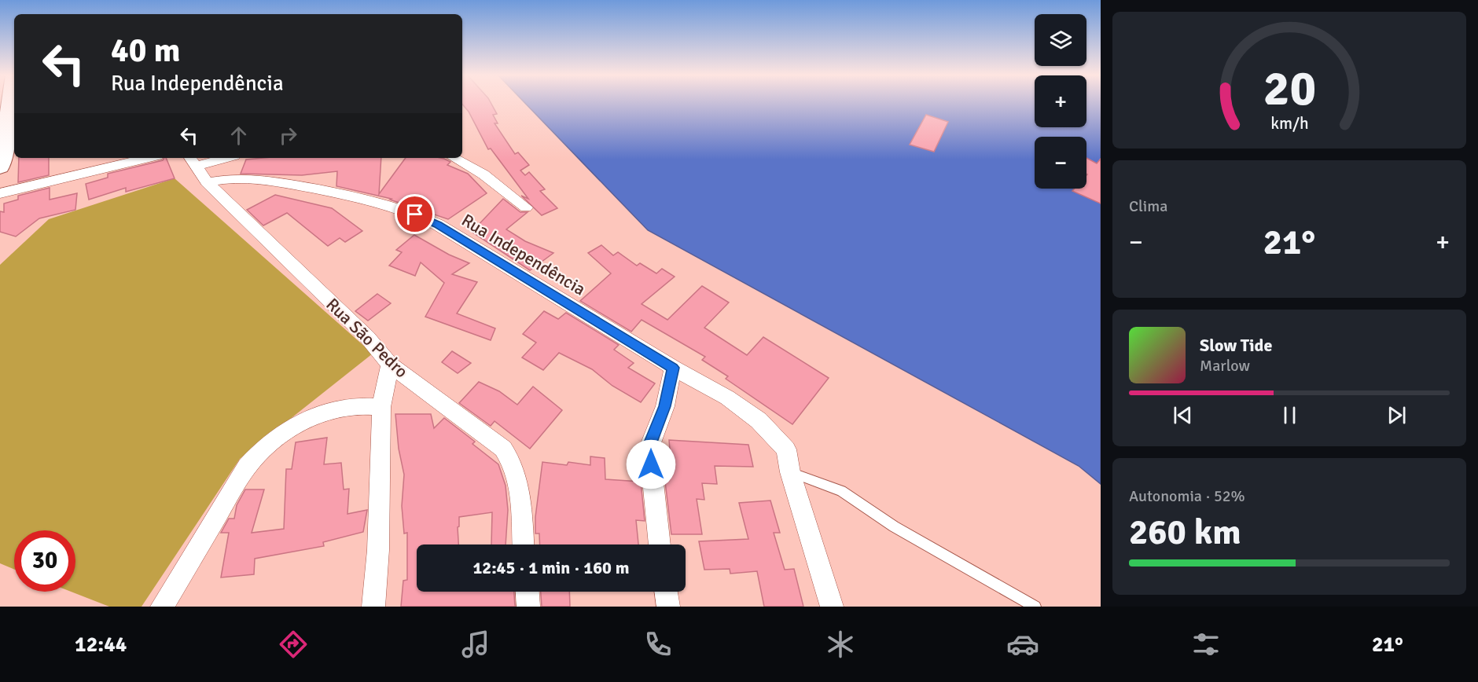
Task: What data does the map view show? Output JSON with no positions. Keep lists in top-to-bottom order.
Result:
{
  "streets": {
    "street": ["Rua Independência", "Rua São Pedro"]
  },
  "crossings": [
    ["Rua Independência", "Rua São Pedro"]
  ],
  "page": {
    "map_buttons": ["+", "−"],
    "turn": ["40 m", "Rua Independência"],
    "tile": [
      "Clima",
      ["Autonomia · 52%", "260 km"]
    ],
    "heat": ["−", "21°", "+"],
    "song": ["Slow Tide", "Marlow"],
    "limit": "30",
    "trip": "12:45 · 1 min · 160 m",
    "tabs": ["12:44", "21°"],
    "gauge": ["20", "km/h"]
  }
}
